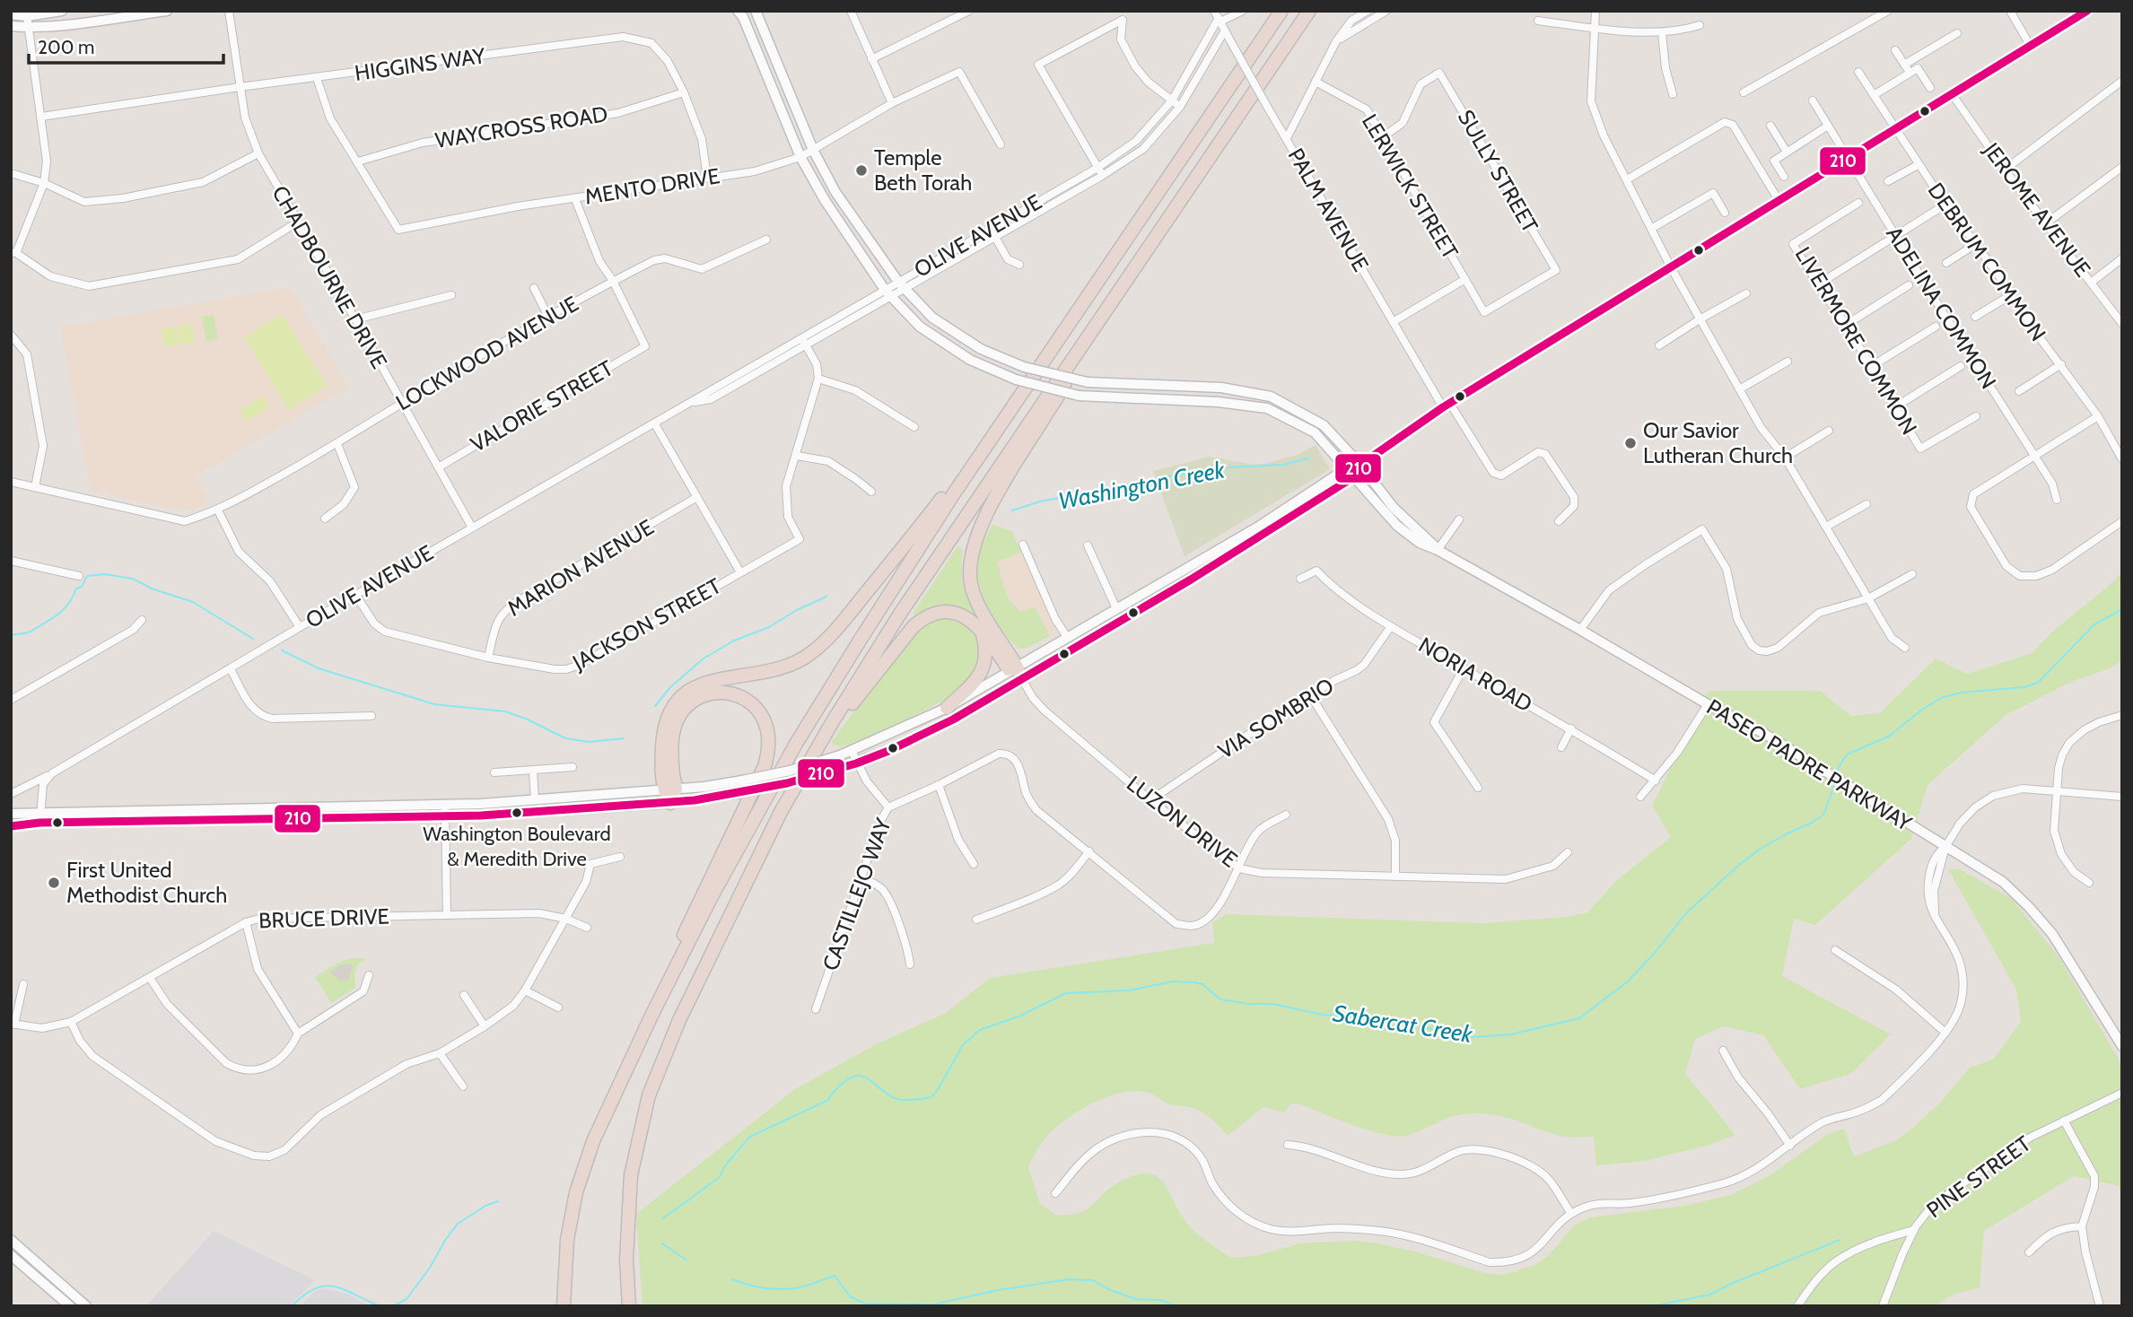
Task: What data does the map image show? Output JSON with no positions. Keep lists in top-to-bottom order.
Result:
{
  "streets": {
    "main road": ["PASEO PADRE PARKWAY"],
    "street": [
      "HIGGINS WAY",
      "WAYCROSS ROAD",
      "SULLY STREET",
      "MENTO DRIVE",
      "LERWICK STREET",
      "PALM AVENUE",
      "JEROME AVENUE",
      "OLIVE AVENUE",
      "DEBRUM COMMON",
      "CHADBOURNE DRIVE",
      "ADELINA COMMON",
      "LIVERMORE COMMON",
      "LOCKWOOD AVENUE",
      "VALORIE STREET",
      "MARION AVENUE",
      "JACKSON STREET",
      "NORIA ROAD",
      "VIA SOMBRIO",
      "LUZON DRIVE",
      "CASTILLEJO WAY",
      "BRUCE DRIVE",
      "PINE STREET"
    ]
  },
  "crossings": [
    ["HIGGINS WAY", "WAYCROSS ROAD"],
    ["HIGGINS WAY", "MENTO DRIVE"],
    ["HIGGINS WAY", "CHADBOURNE DRIVE"],
    ["WAYCROSS ROAD", "MENTO DRIVE"],
    ["SULLY STREET", "LERWICK STREET"],
    ["MENTO DRIVE", "PASEO PADRE PARKWAY"],
    ["PALM AVENUE", "OLIVE AVENUE"],
    ["OLIVE AVENUE", "CHADBOURNE DRIVE"],
    ["OLIVE AVENUE", "JACKSON STREET"],
    ["OLIVE AVENUE", "PASEO PADRE PARKWAY"],
    ["CHADBOURNE DRIVE", "LOCKWOOD AVENUE"],
    ["CHADBOURNE DRIVE", "VALORIE STREET"],
    ["LOCKWOOD AVENUE", "VALORIE STREET"],
    ["MARION AVENUE", "JACKSON STREET"],
    ["NORIA ROAD", "VIA SOMBRIO"],
    ["VIA SOMBRIO", "LUZON DRIVE"],
    ["LUZON DRIVE", "CASTILLEJO WAY"]
  ],
  "water": ["Washington Creek", "Sabercat Creek"],
  "places": [
    "Temple Beth Torah",
    "Our Savior Lutheran Church",
    "Washington Boulevard & Meredith Drive",
    "First United Methodist Church"
  ],
  "lines": ["transit line 210"],
  "scale_bar": "200 m"
}
